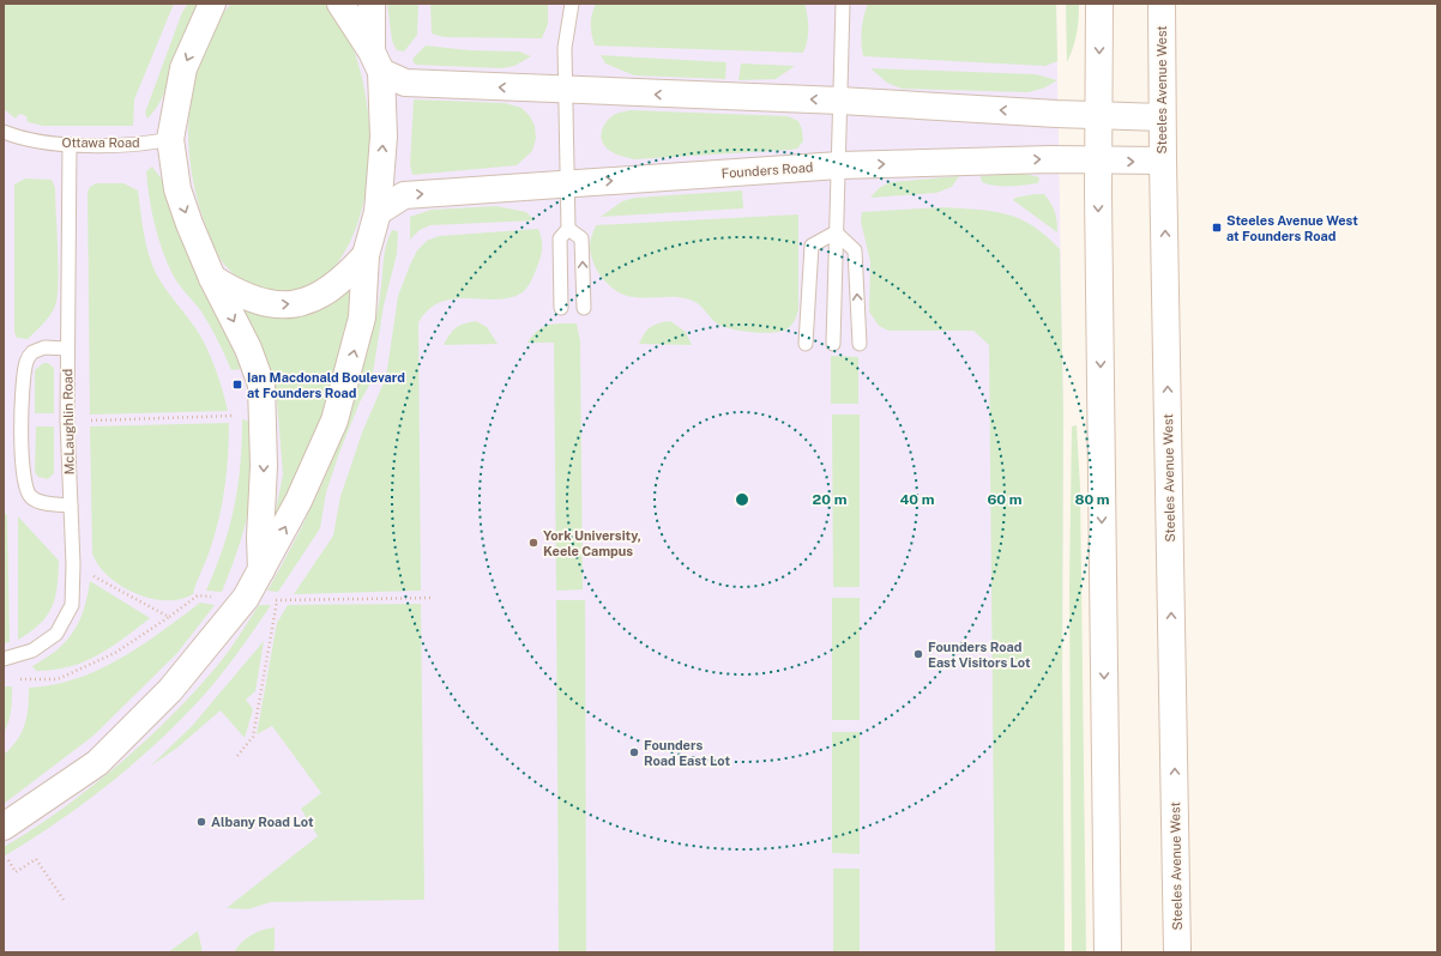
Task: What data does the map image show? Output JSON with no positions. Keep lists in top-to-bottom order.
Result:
{
  "streets": {
    "street": ["Steeles Avenue West", "Founders Road"],
    "lane": ["Ottawa Road", "McLaughlin Road"]
  },
  "crossings": [
    ["Steeles Avenue West", "Founders Road"],
    ["Ottawa Road", "McLaughlin Road"]
  ],
  "places": {
    "transit": ["Steeles Avenue West at Founders Road", "Ian Macdonald Boulevard at Founders Road"],
    "other": [
      "York University, Keele Campus",
      "Founders Road East Visitors Lot",
      "Founders Road East Lot",
      "Albany Road Lot"
    ]
  },
  "rings": [
    "20 m",
    "40 m",
    "60 m",
    "80 m"
  ]
}
